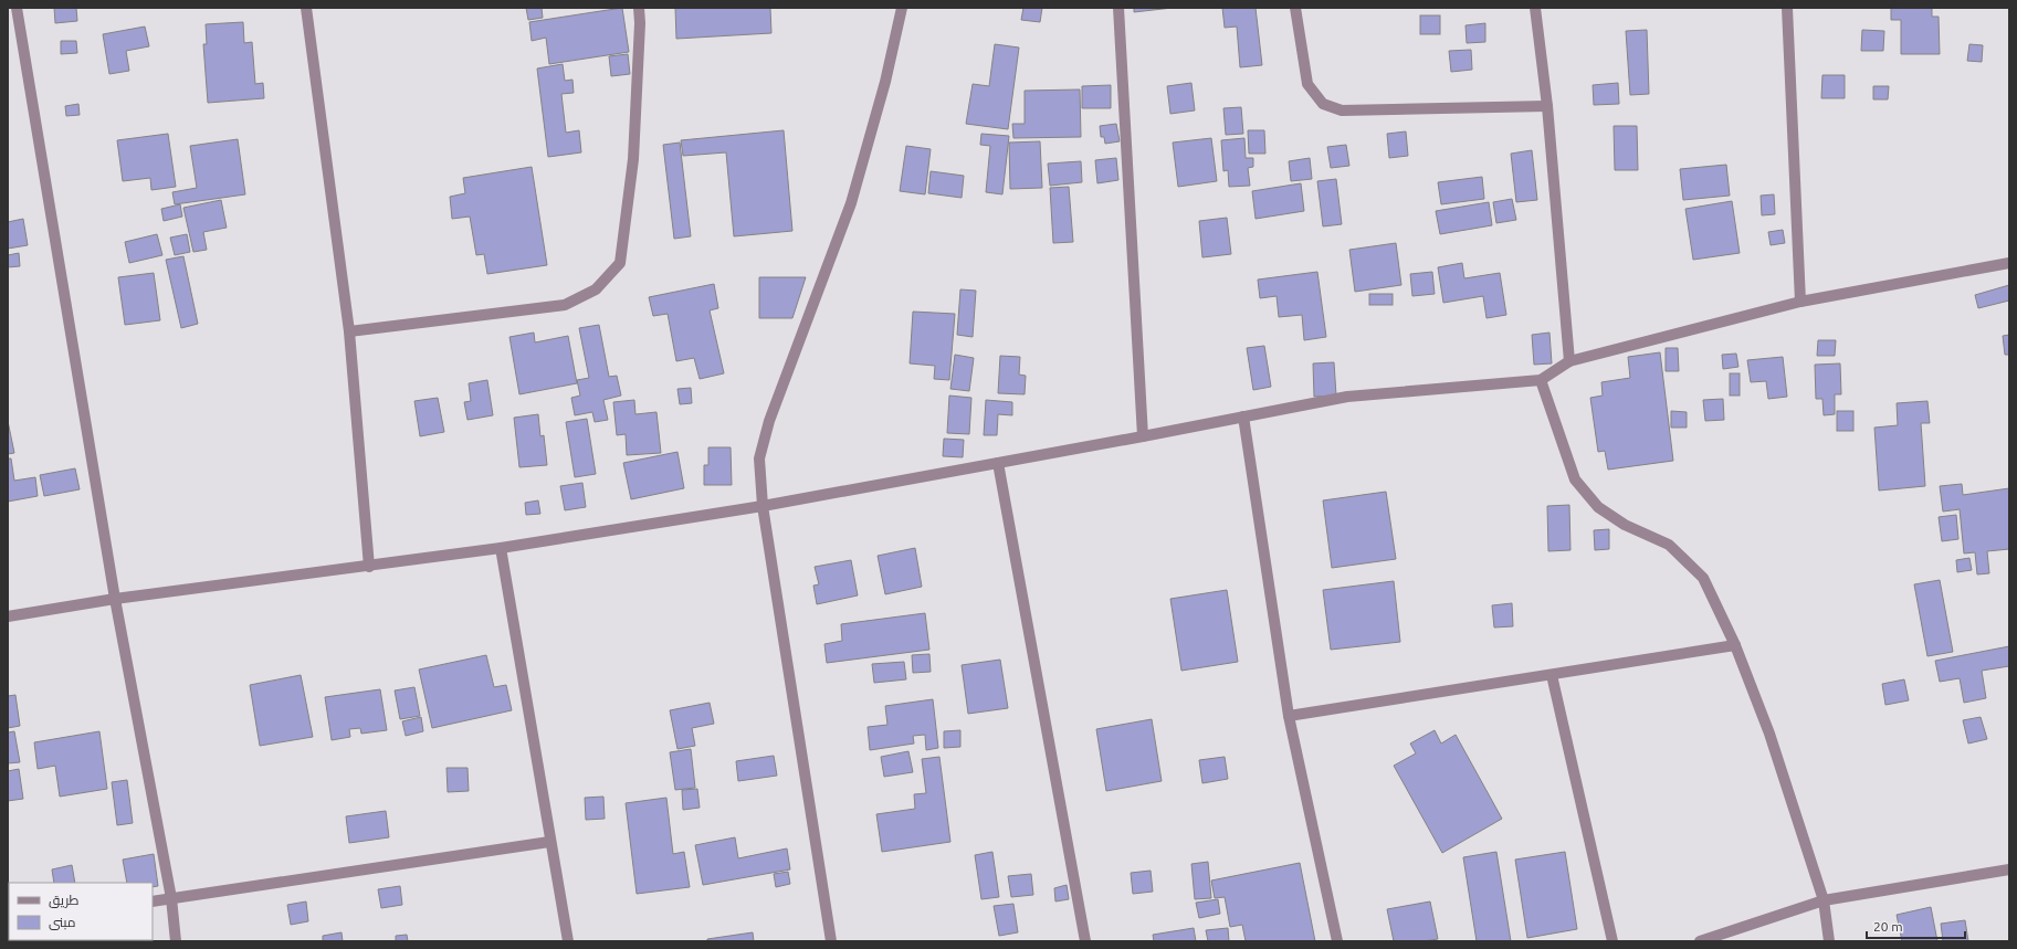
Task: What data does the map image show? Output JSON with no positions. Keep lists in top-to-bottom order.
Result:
{
  "legend": ["طريق", "مبنى"],
  "scale_bar": "20 m"
}
